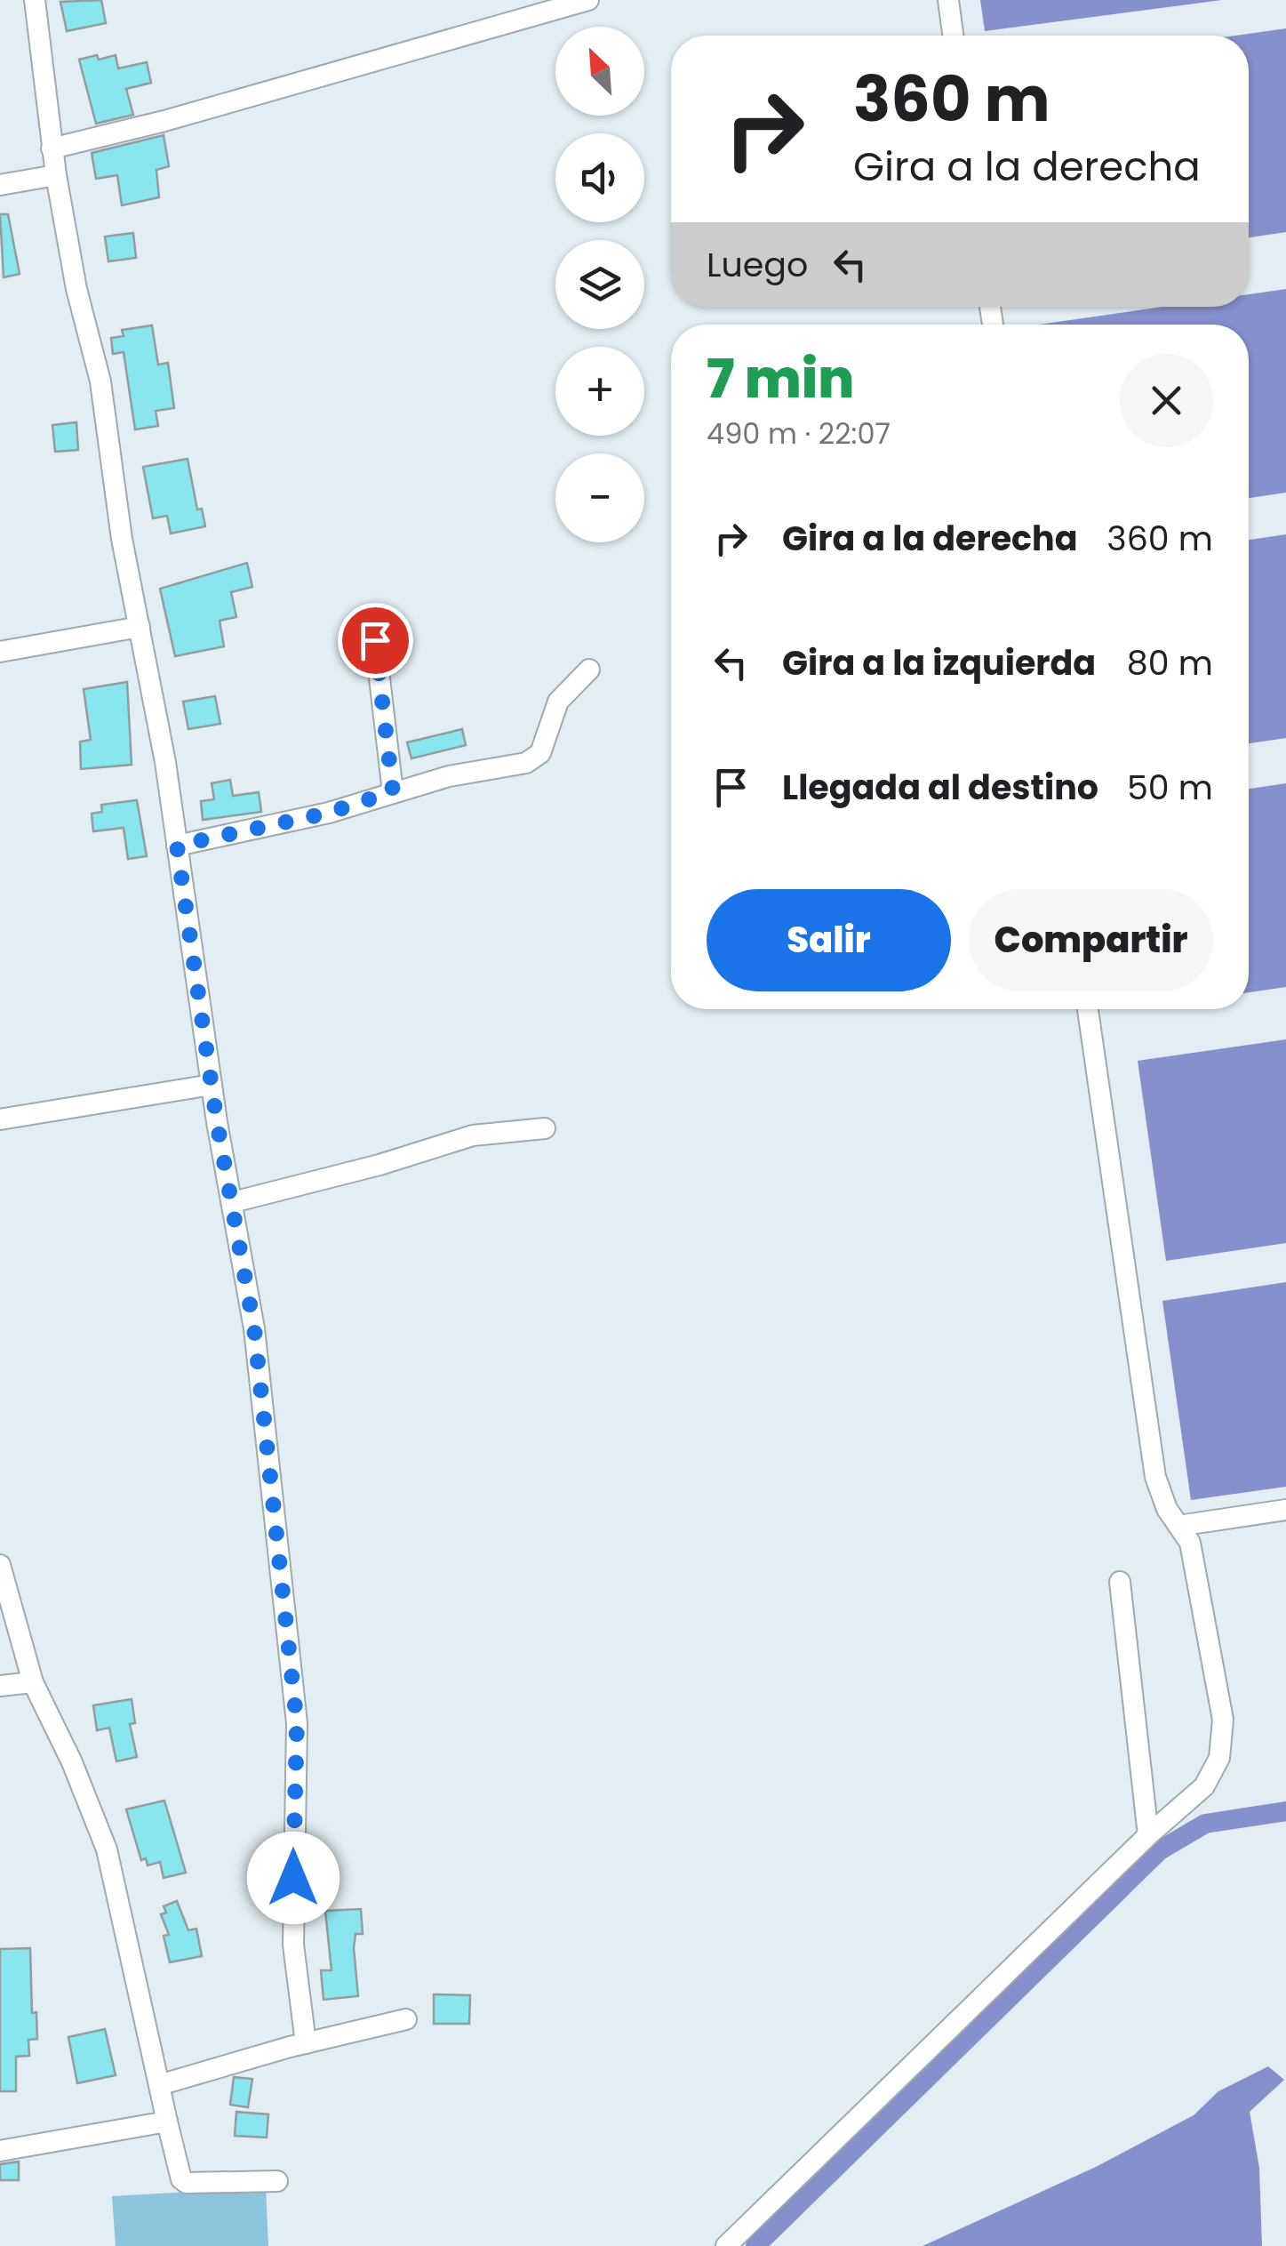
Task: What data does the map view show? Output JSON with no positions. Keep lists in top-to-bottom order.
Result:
{
  "north": "top left",
  "page": {
    "map_buttons": ["+", "−"],
    "turn": ["360 m", "Gira a la derecha"],
    "then": "Luego",
    "heading": ["7 min", "490 m · 22:07"],
    "list": [
      {
        "name": "Gira a la derecha",
        "value": "360 m"
      },
      {
        "name": "Gira a la izquierda",
        "value": "80 m"
      },
      {
        "name": "Llegada al destino",
        "value": "50 m"
      }
    ],
    "buttons": ["Salir", "Compartir"]
  }
}
